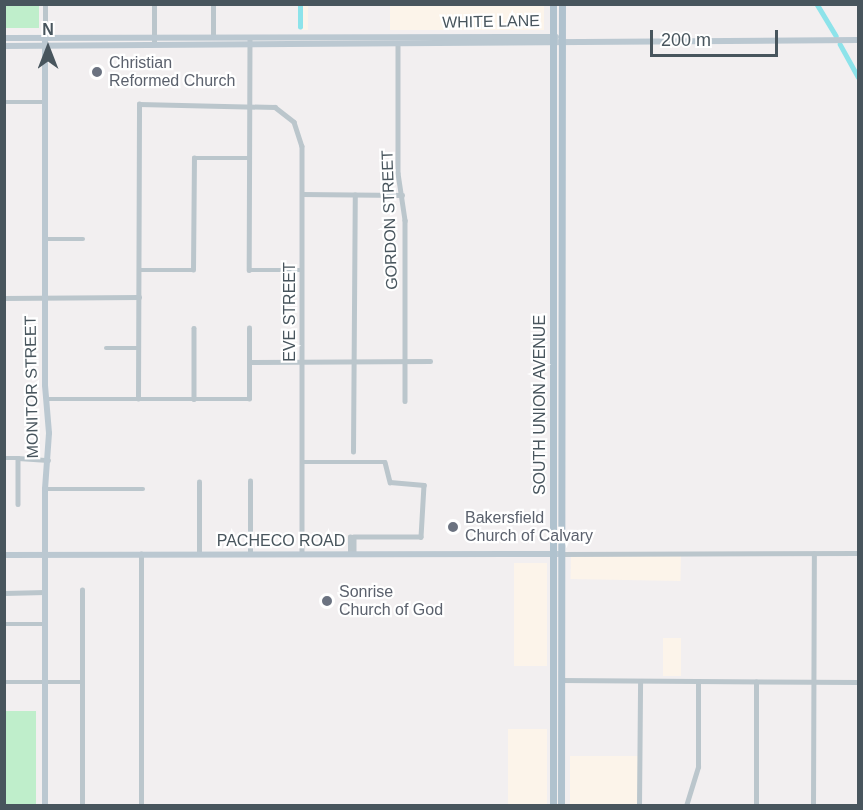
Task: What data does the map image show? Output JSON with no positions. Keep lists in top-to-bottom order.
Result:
{
  "streets": {
    "main road": ["SOUTH UNION AVENUE"],
    "street": [
      "WHITE LANE",
      "GORDON STREET",
      "EVE STREET",
      "MONITOR STREET",
      "PACHECO ROAD"
    ]
  },
  "crossings": [
    ["WHITE LANE", "GORDON STREET"],
    ["WHITE LANE", "MONITOR STREET"],
    ["WHITE LANE", "SOUTH UNION AVENUE"],
    ["EVE STREET", "PACHECO ROAD"],
    ["MONITOR STREET", "PACHECO ROAD"],
    ["SOUTH UNION AVENUE", "PACHECO ROAD"]
  ],
  "places": ["Christian Reformed Church", "Bakersfield Church of Calvary", "Sonrise Church of God"],
  "scale_bar": "200 m",
  "north": "top"
}
